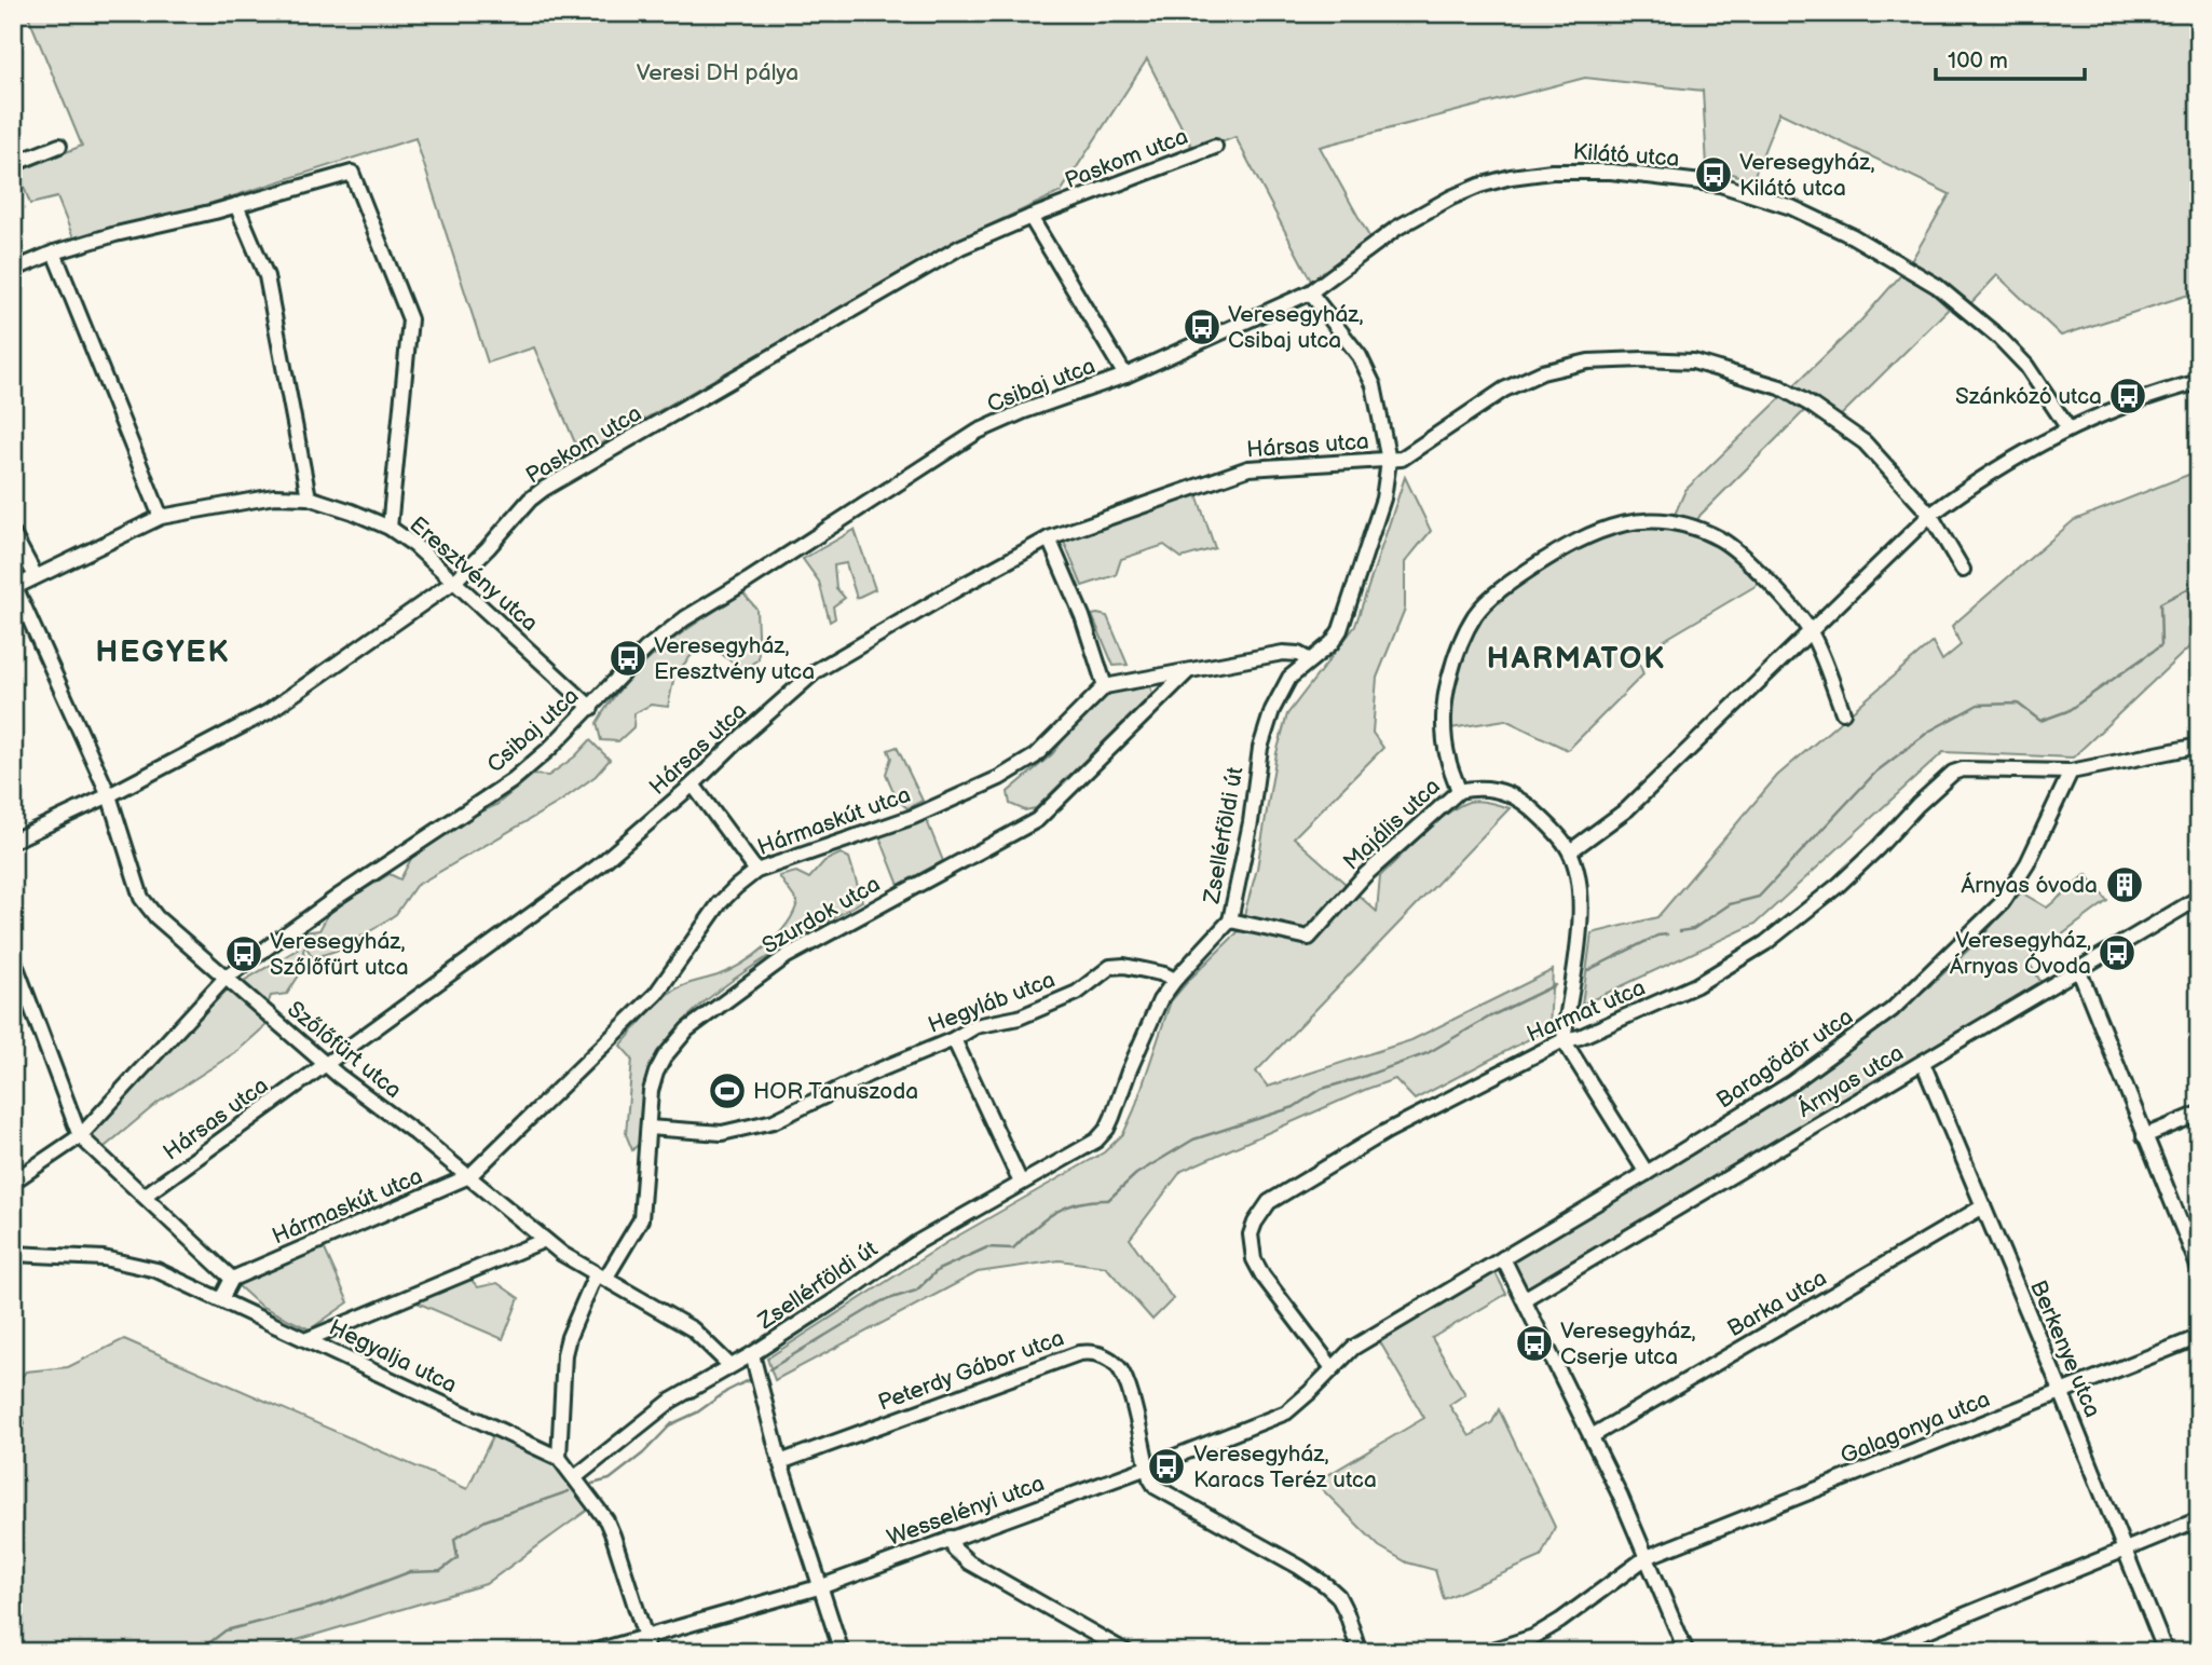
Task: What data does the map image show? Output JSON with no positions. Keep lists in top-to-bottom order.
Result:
{
  "streets": {
    "street": [
      "Kilátó utca",
      "Paskom utca",
      "Csibaj utca",
      "Hársas utca",
      "Eresztvény utca",
      "Hármaskút utca",
      "Majális utca",
      "Zsellérföldi út",
      "Szurdok utca",
      "Hegyláb utca",
      "Harmat utca",
      "Szőlőfürt utca",
      "Baragödör utca",
      "Árnyas utca",
      "Barka utca",
      "Berkenye utca",
      "Hegyalja utca",
      "Peterdy Gábor utca",
      "Galagonya utca",
      "Wesselényi utca"
    ]
  },
  "crossings": [
    ["Kilátó utca", "Csibaj utca"],
    ["Kilátó utca", "Zsellérföldi út"],
    ["Paskom utca", "Csibaj utca"],
    ["Paskom utca", "Eresztvény utca"],
    ["Paskom utca", "Szőlőfürt utca"],
    ["Csibaj utca", "Eresztvény utca"],
    ["Csibaj utca", "Zsellérföldi út"],
    ["Csibaj utca", "Szőlőfürt utca"],
    ["Hársas utca", "Zsellérföldi út"],
    ["Hársas utca", "Szőlőfürt utca"],
    ["Eresztvény utca", "Szőlőfürt utca"],
    ["Hármaskút utca", "Szőlőfürt utca"],
    ["Majális utca", "Zsellérföldi út"],
    ["Zsellérföldi út", "Hegyláb utca"],
    ["Zsellérföldi út", "Szőlőfürt utca"],
    ["Zsellérföldi út", "Hegyalja utca"],
    ["Szurdok utca", "Hegyláb utca"],
    ["Szurdok utca", "Szőlőfürt utca"],
    ["Szurdok utca", "Hegyalja utca"],
    ["Harmat utca", "Baragödör utca"],
    ["Harmat utca", "Wesselényi utca"],
    ["Baragödör utca", "Wesselényi utca"],
    ["Árnyas utca", "Berkenye utca"],
    ["Barka utca", "Berkenye utca"],
    ["Berkenye utca", "Galagonya utca"],
    ["Hegyalja utca", "Wesselényi utca"],
    ["Peterdy Gábor utca", "Wesselényi utca"]
  ],
  "districts": ["HEGYEK", "HARMATOK"],
  "parks": ["Veresi DH pálya"],
  "places": {
    "bus stop": [
      "Veresegyház, Kilátó utca",
      "Veresegyház, Csibaj utca",
      "Szánkózó utca",
      "Veresegyház, Eresztvény utca",
      "Veresegyház, Árnyas Óvoda",
      "Veresegyház, Szőlőfürt utca",
      "Veresegyház, Cserje utca",
      "Veresegyház, Karacs Teréz utca"
    ],
    "building": ["Árnyas óvoda"],
    "sports": ["HOR Tanuszoda"]
  },
  "scale_bar": "100 m"
}
